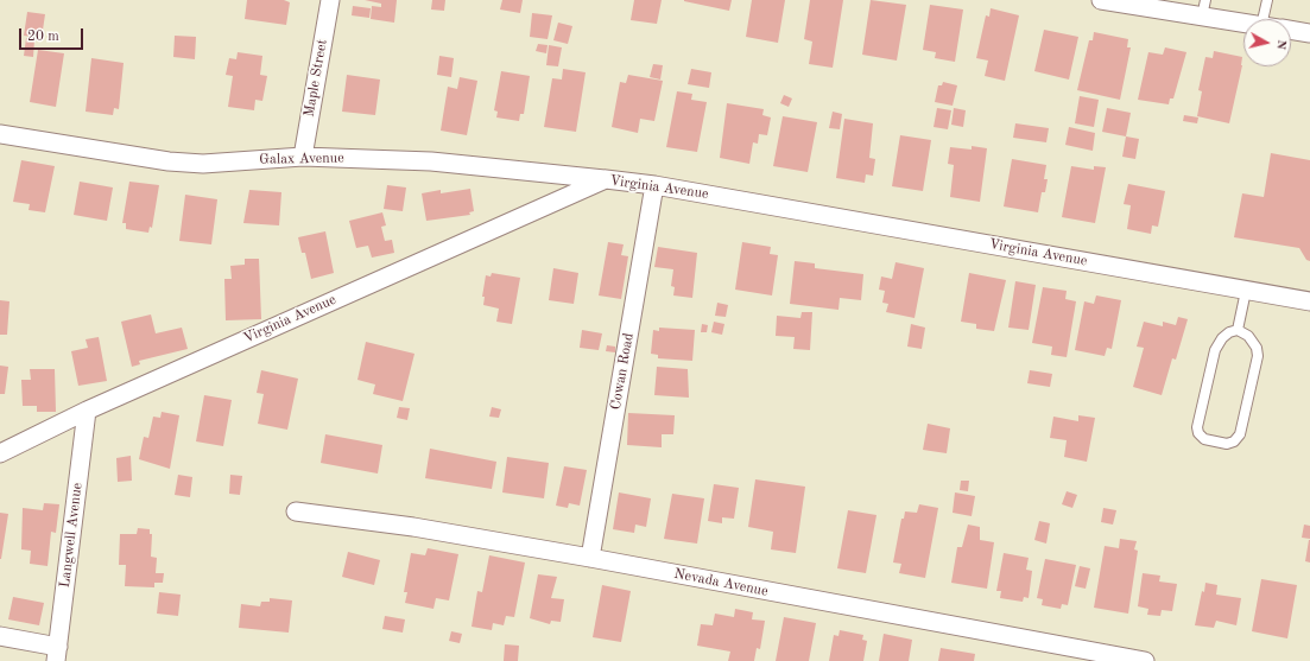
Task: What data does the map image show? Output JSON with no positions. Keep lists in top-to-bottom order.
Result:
{
  "streets": {
    "street": [
      "Maple Street",
      "Galax Avenue",
      "Virginia Avenue",
      "Cowan Road",
      "Langwell Avenue",
      "Nevada Avenue"
    ]
  },
  "crossings": [
    ["Maple Street", "Galax Avenue"],
    ["Galax Avenue", "Virginia Avenue"],
    ["Virginia Avenue", "Cowan Road"],
    ["Virginia Avenue", "Langwell Avenue"],
    ["Cowan Road", "Nevada Avenue"]
  ],
  "scale_bar": "20 m",
  "north": "right"
}
